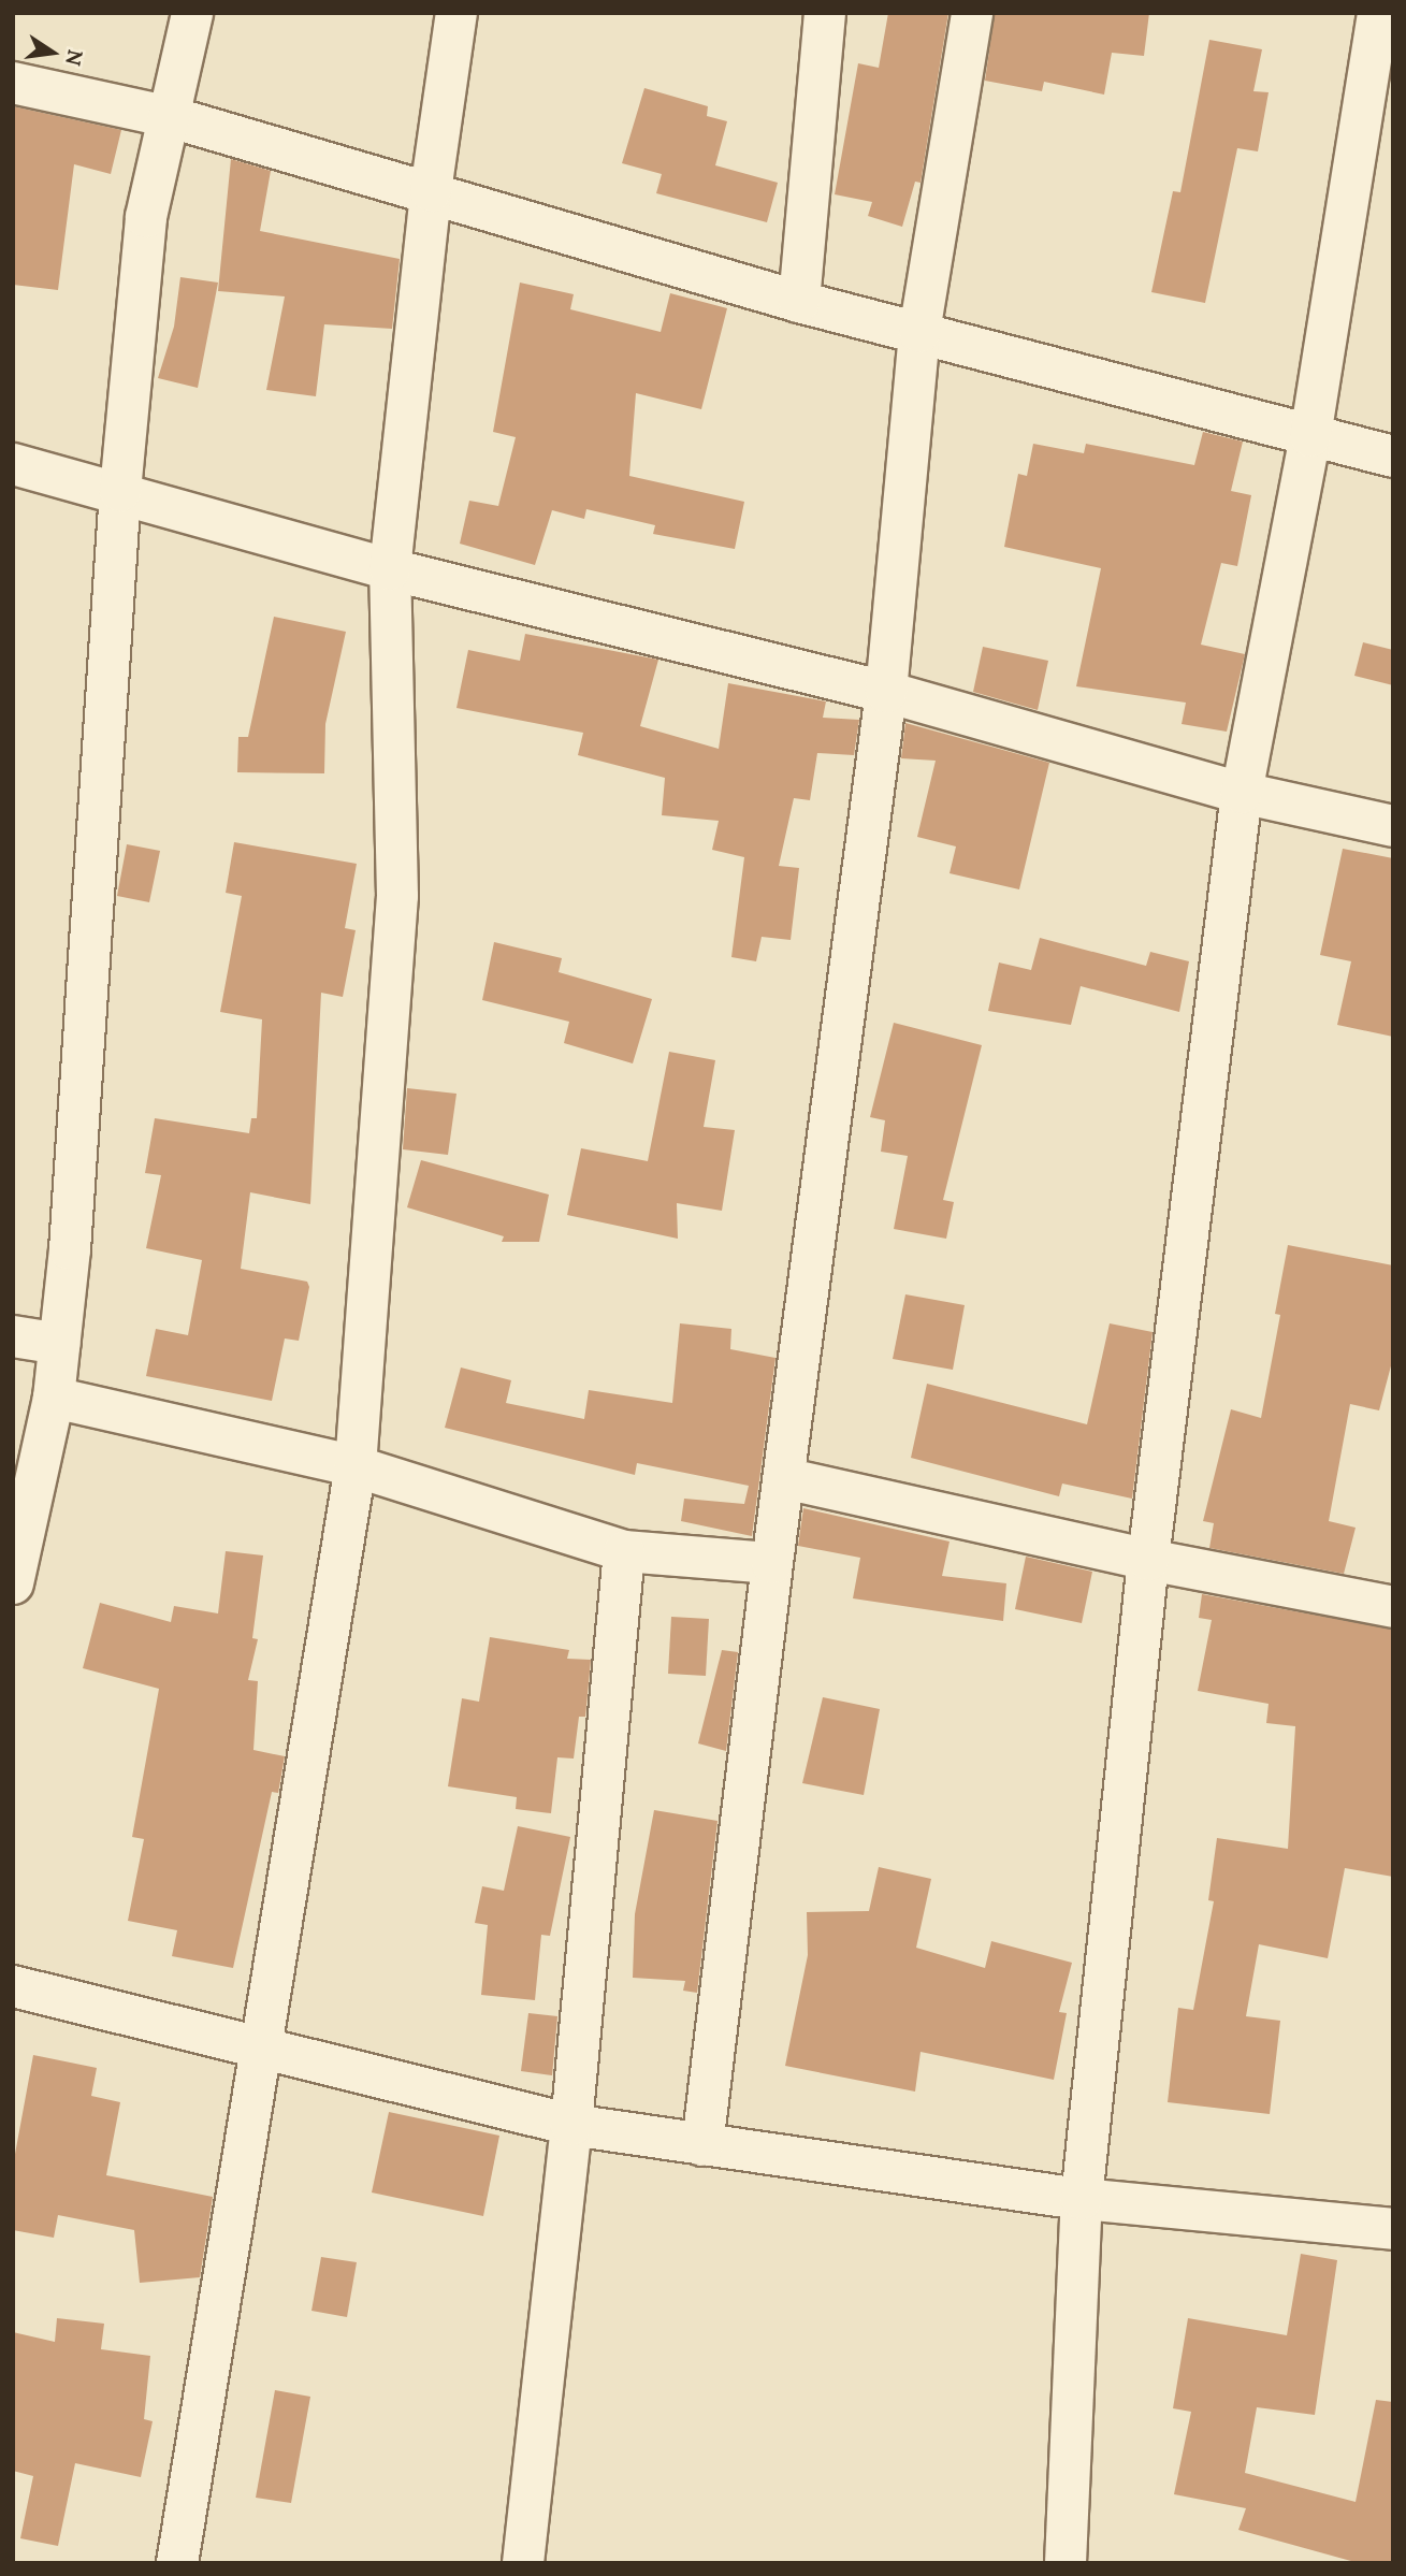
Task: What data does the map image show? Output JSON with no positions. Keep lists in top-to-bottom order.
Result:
{
  "north": "right"
}
